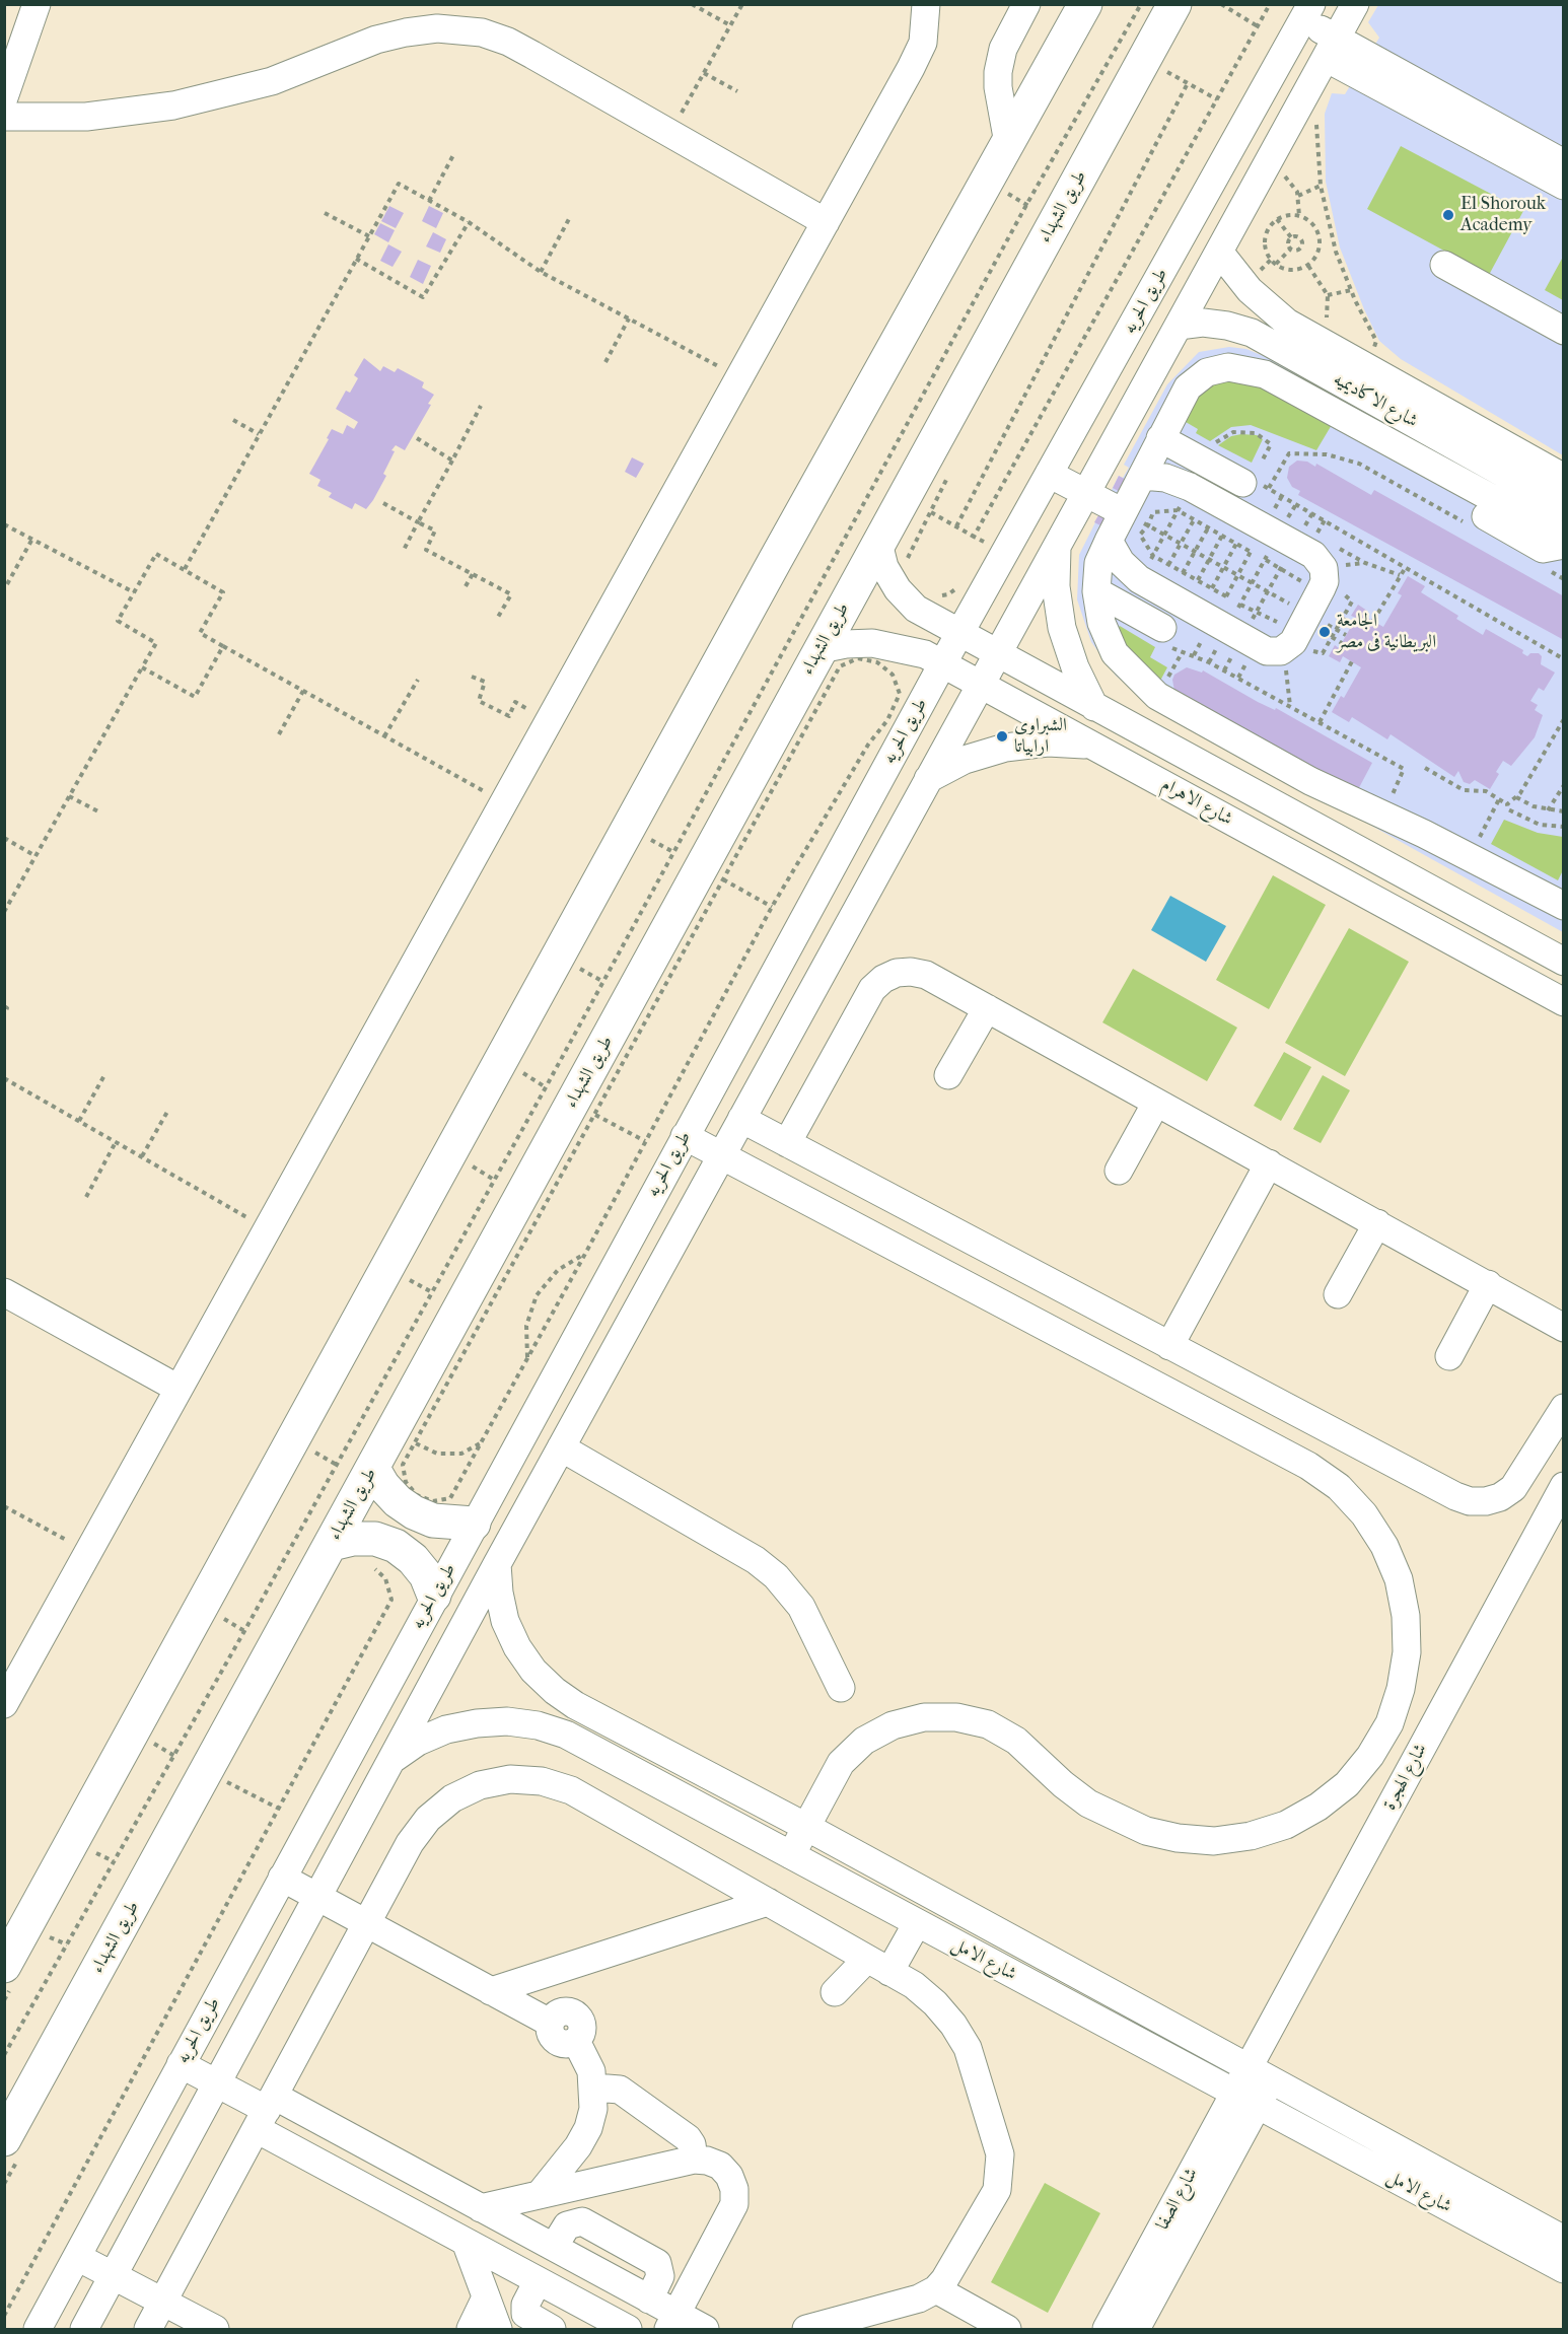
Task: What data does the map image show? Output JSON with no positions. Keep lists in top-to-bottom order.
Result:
{
  "streets": {
    "main road": ["طريق الشهداء"],
    "street": [
      "طريق الحريه",
      "شارع الاكاديميه",
      "شارع الاهرام",
      "شارع الهجرة",
      "شارع الامل",
      "شارع الصفا"
    ]
  },
  "crossings": [
    ["طريق الشهداء", "شارع الاهرام"],
    ["طريق الحريه", "شارع الاهرام"],
    ["شارع الهجرة", "شارع الامل"],
    ["شارع الهجرة", "شارع الصفا"],
    ["شارع الامل", "شارع الصفا"]
  ],
  "places": ["El Shorouk Academy", "الجامعة البريطانية فى مصر", "الشبراوى ارابياتا"]
}
